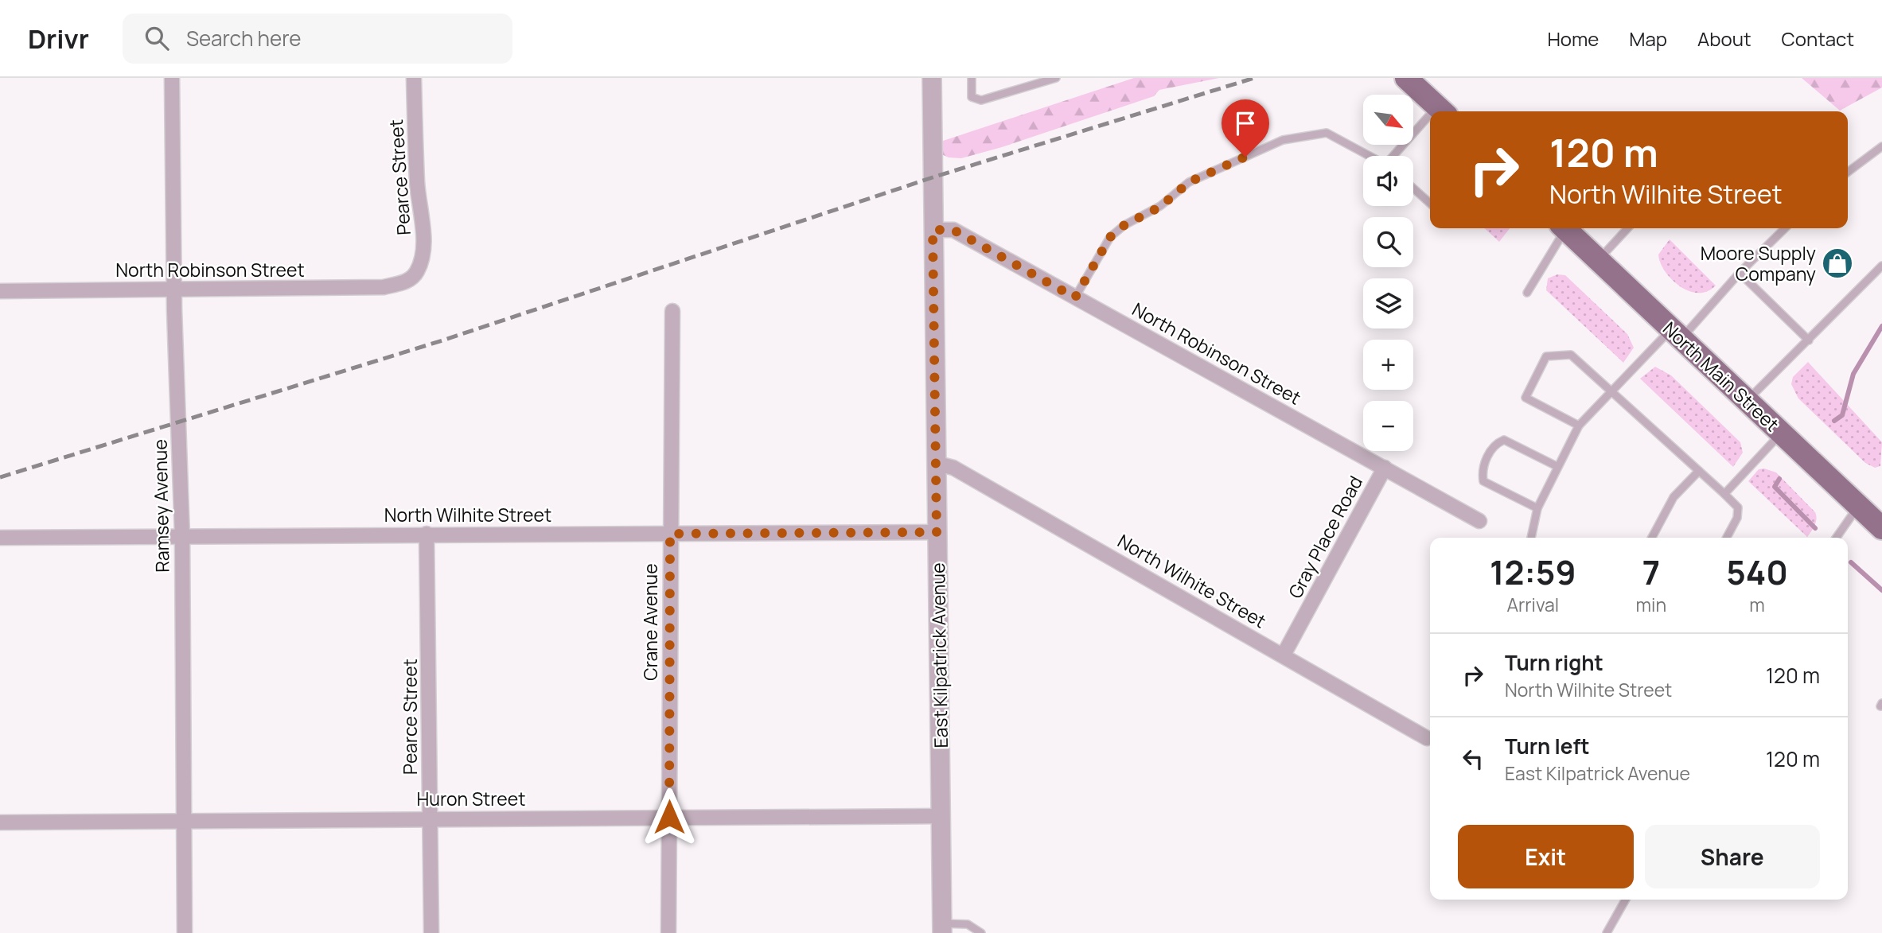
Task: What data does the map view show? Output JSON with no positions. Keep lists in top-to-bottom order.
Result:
{
  "streets": {
    "main road": ["North Main Street"],
    "street": [
      "Pearce Street",
      "North Robinson Street",
      "Ramsey Avenue",
      "North Wilhite Street",
      "Gray Place Road",
      "Crane Avenue",
      "East Kilpatrick Avenue",
      "Huron Street"
    ]
  },
  "crossings": [
    ["Pearce Street", "North Robinson Street"],
    ["Pearce Street", "North Wilhite Street"],
    ["Pearce Street", "Huron Street"],
    ["North Robinson Street", "Ramsey Avenue"],
    ["North Robinson Street", "Gray Place Road"],
    ["North Robinson Street", "East Kilpatrick Avenue"],
    ["Ramsey Avenue", "North Wilhite Street"],
    ["Ramsey Avenue", "Huron Street"],
    ["North Wilhite Street", "Gray Place Road"],
    ["North Wilhite Street", "Crane Avenue"],
    ["North Wilhite Street", "East Kilpatrick Avenue"],
    ["Crane Avenue", "Huron Street"],
    ["East Kilpatrick Avenue", "Huron Street"]
  ],
  "places": {
    "shop": ["Moore Supply Company"]
  },
  "north": "bottom right",
  "page": {
    "header": "Drivr",
    "search": "Search here",
    "nav": [
      "Home",
      "Map",
      "About",
      "Contact"
    ],
    "map_buttons": ["+", "−"],
    "turn": ["120 m", "North Wilhite Street"],
    "eta": [
      "12:59",
      "Arrival",
      "7",
      "min",
      "540",
      "m"
    ],
    "list": [
      {
        "name": "Turn right",
        "note": "North Wilhite Street",
        "value": "120 m"
      },
      {
        "name": "Turn left",
        "note": "East Kilpatrick Avenue",
        "value": "120 m"
      }
    ],
    "buttons": ["Exit", "Share"]
  }
}
